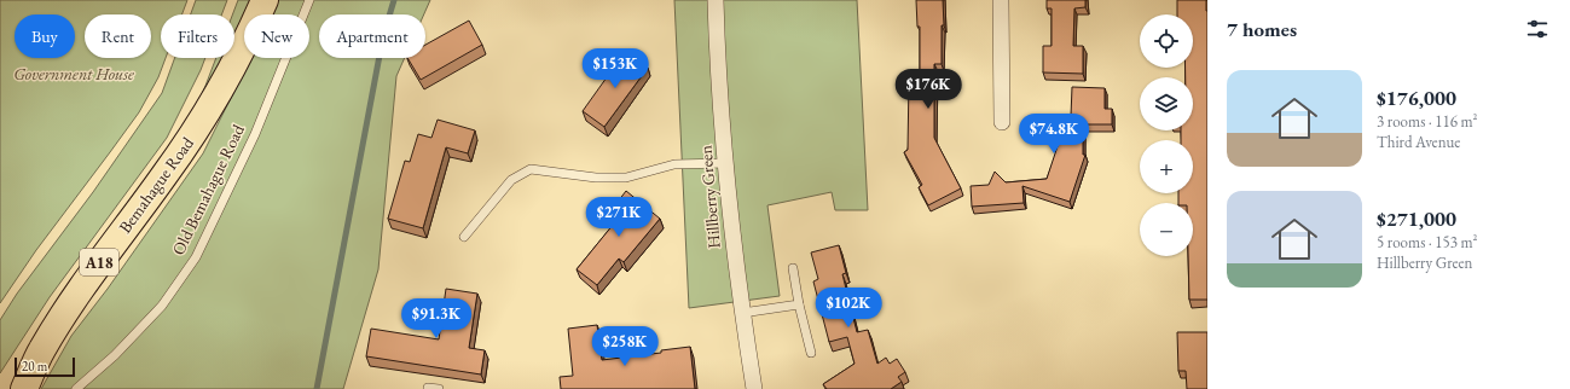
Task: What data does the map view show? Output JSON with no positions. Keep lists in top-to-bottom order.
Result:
{
  "streets": {
    "highway": ["Bemahague Road", "A18"],
    "street": ["Hillberry Green"],
    "lane": ["Old Bemahague Road"]
  },
  "parks": ["Government House"],
  "scale_bar": "20 m",
  "page": {
    "heading": "7 homes",
    "map_buttons": ["+", "−"],
    "chip": [
      "Buy",
      "Rent",
      "Filters",
      "New",
      "Apartment"
    ],
    "price": [
      "$153K",
      "$176K",
      "$74.8K",
      "$271K",
      "$102K",
      "$91.3K",
      "$258K"
    ],
    "list": [
      {
        "name": "$176,000",
        "note": "3 rooms · 116 m² · Third Avenue"
      },
      {
        "name": "$271,000",
        "note": "5 rooms · 153 m² · Hillberry Green"
      }
    ],
    "scale": "20 m"
  }
}
